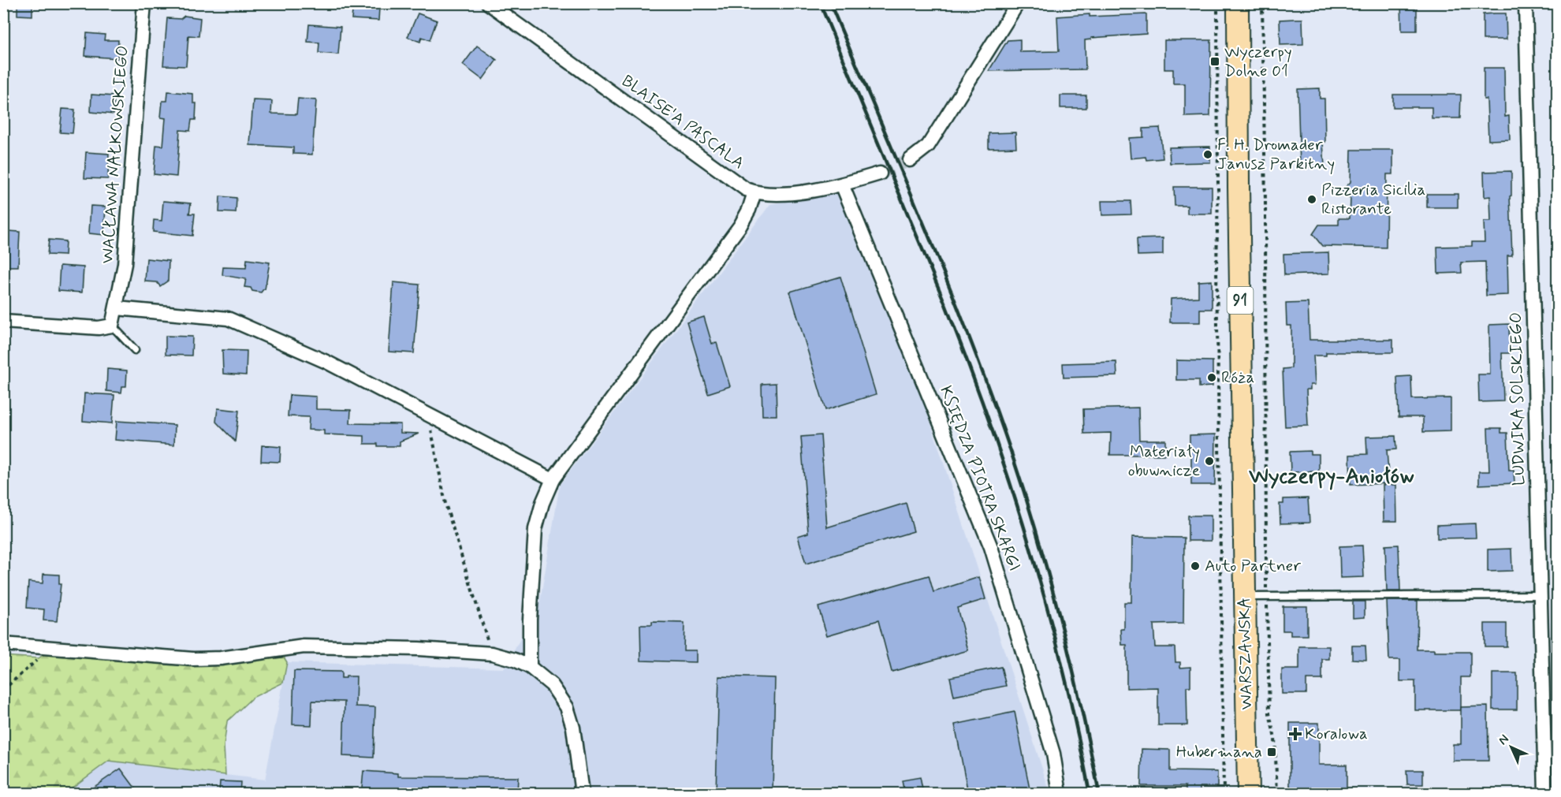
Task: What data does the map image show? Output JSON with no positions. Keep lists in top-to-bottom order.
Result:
{
  "streets": {
    "main road": ["91", "WARSZAWSKA"],
    "street": [
      "BLAISE'A PASCALA",
      "WACŁAWA NAŁKOWSKIEGO",
      "LUDWIKA SOLSKIEGO",
      "KSIĘDZA PIOTRA SKARGI"
    ]
  },
  "crossings": [
    ["BLAISE'A PASCALA", "KSIĘDZA PIOTRA SKARGI"]
  ],
  "districts": ["Wyczerpy-Aniołów"],
  "places": {
    "transit": ["Wyczerpy Dolne 01", "Hubermana"],
    "other": [
      "F. H. Dromader Janusz Parkitny",
      "Pizzeria Sicilia Ristorante",
      "Róża",
      "Materiały obuwnicze",
      "Auto Partner"
    ],
    "health": ["Koralowa"]
  },
  "north": "top left"
}
